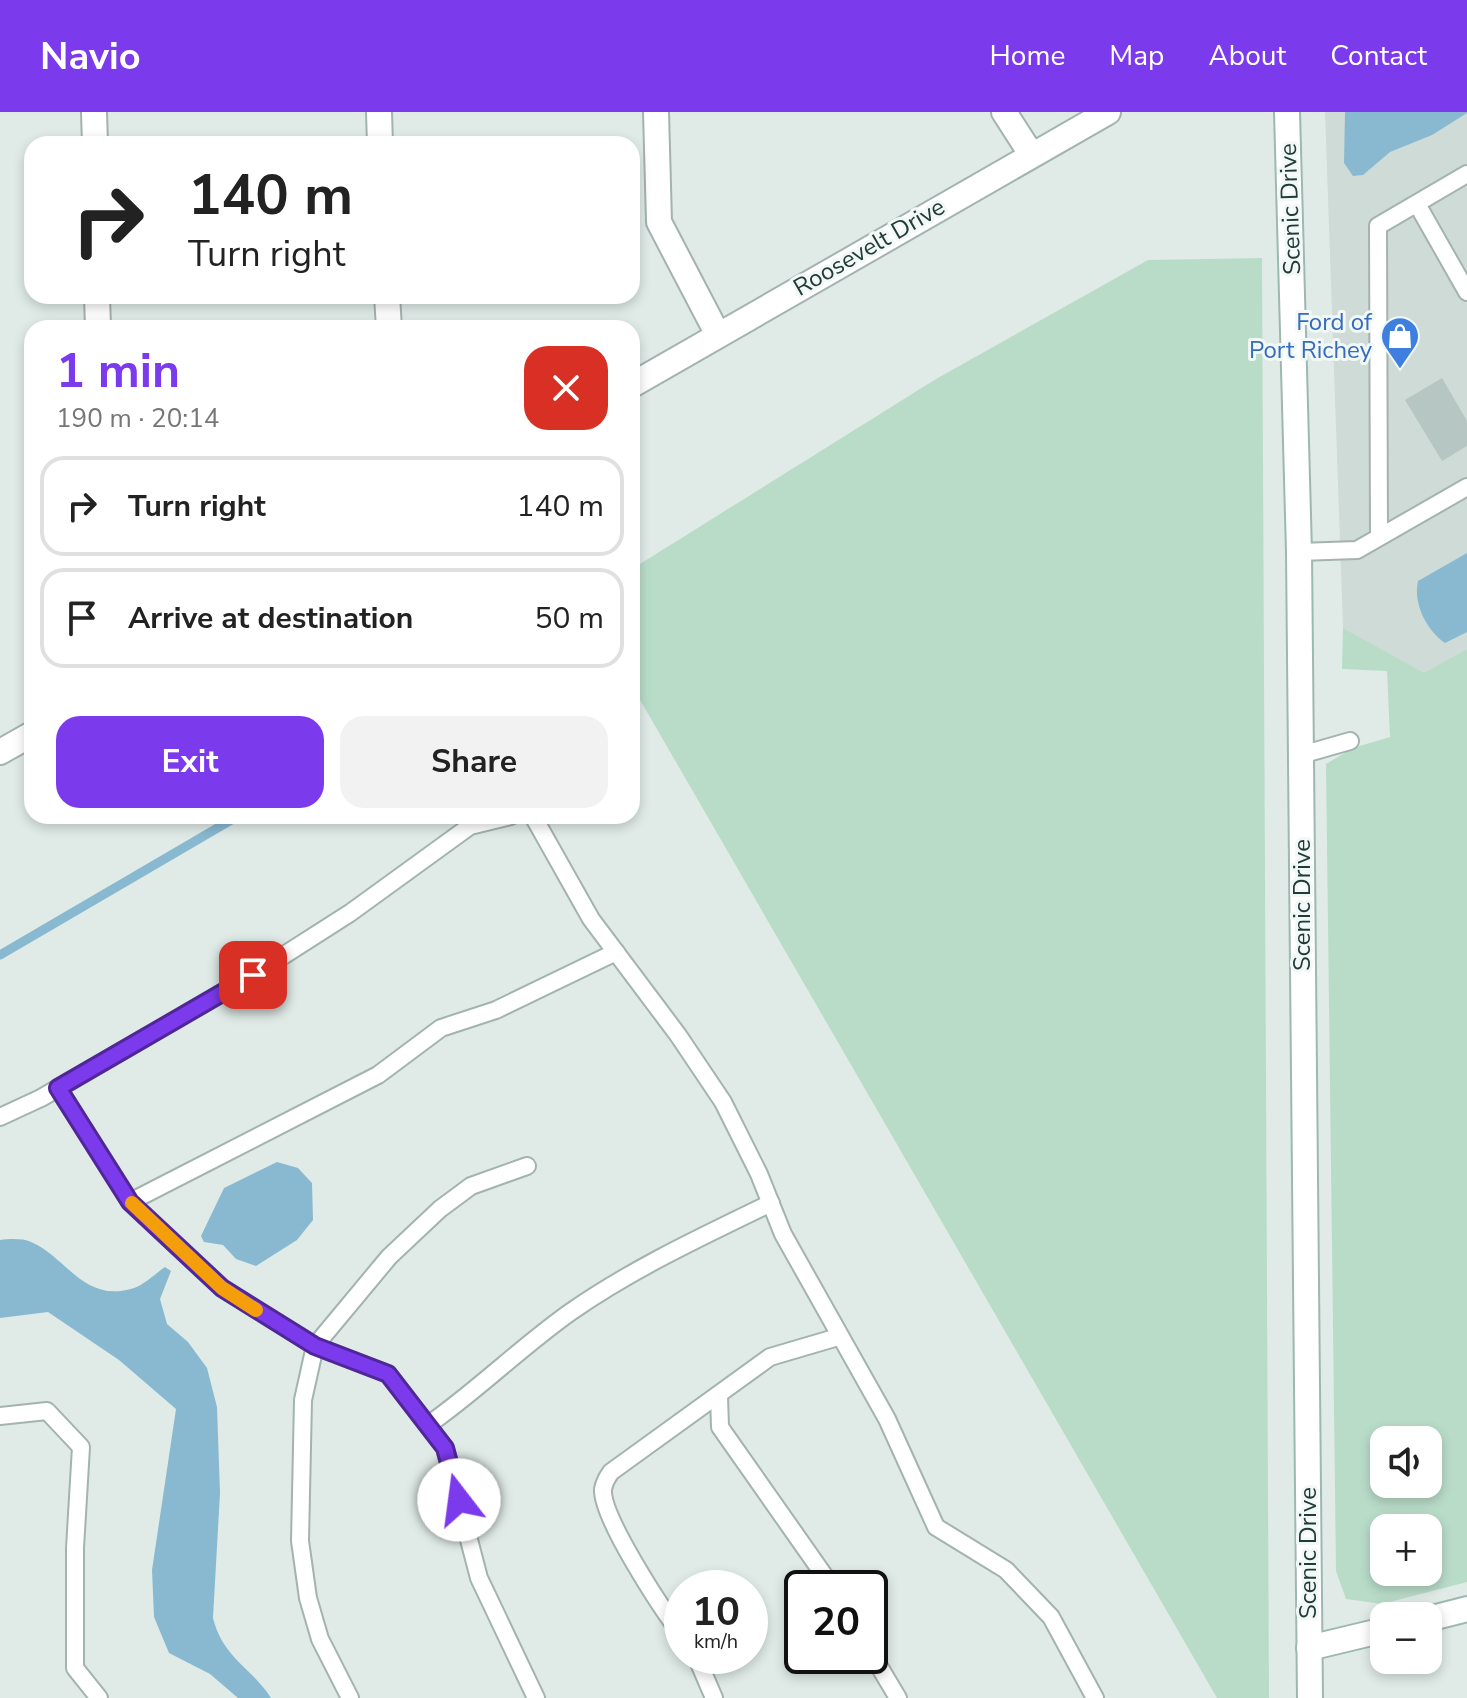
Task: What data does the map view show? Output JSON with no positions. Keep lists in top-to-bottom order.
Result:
{
  "streets": {
    "street": ["Scenic Drive", "Roosevelt Drive"]
  },
  "places": {
    "shop": ["Ford of Port Richey"]
  },
  "page": {
    "header": "Navio",
    "nav": [
      "Home",
      "Map",
      "About",
      "Contact"
    ],
    "turn": ["140 m", "Turn right"],
    "heading": ["1 min", "190 m · 20:14"],
    "list": [
      {
        "name": "Turn right",
        "value": "140 m"
      },
      {
        "name": "Arrive at destination",
        "value": "50 m"
      }
    ],
    "buttons": ["Exit", "Share"],
    "map_buttons": ["+", "−"],
    "speed": "10 km/h",
    "limit": "20"
  }
}
